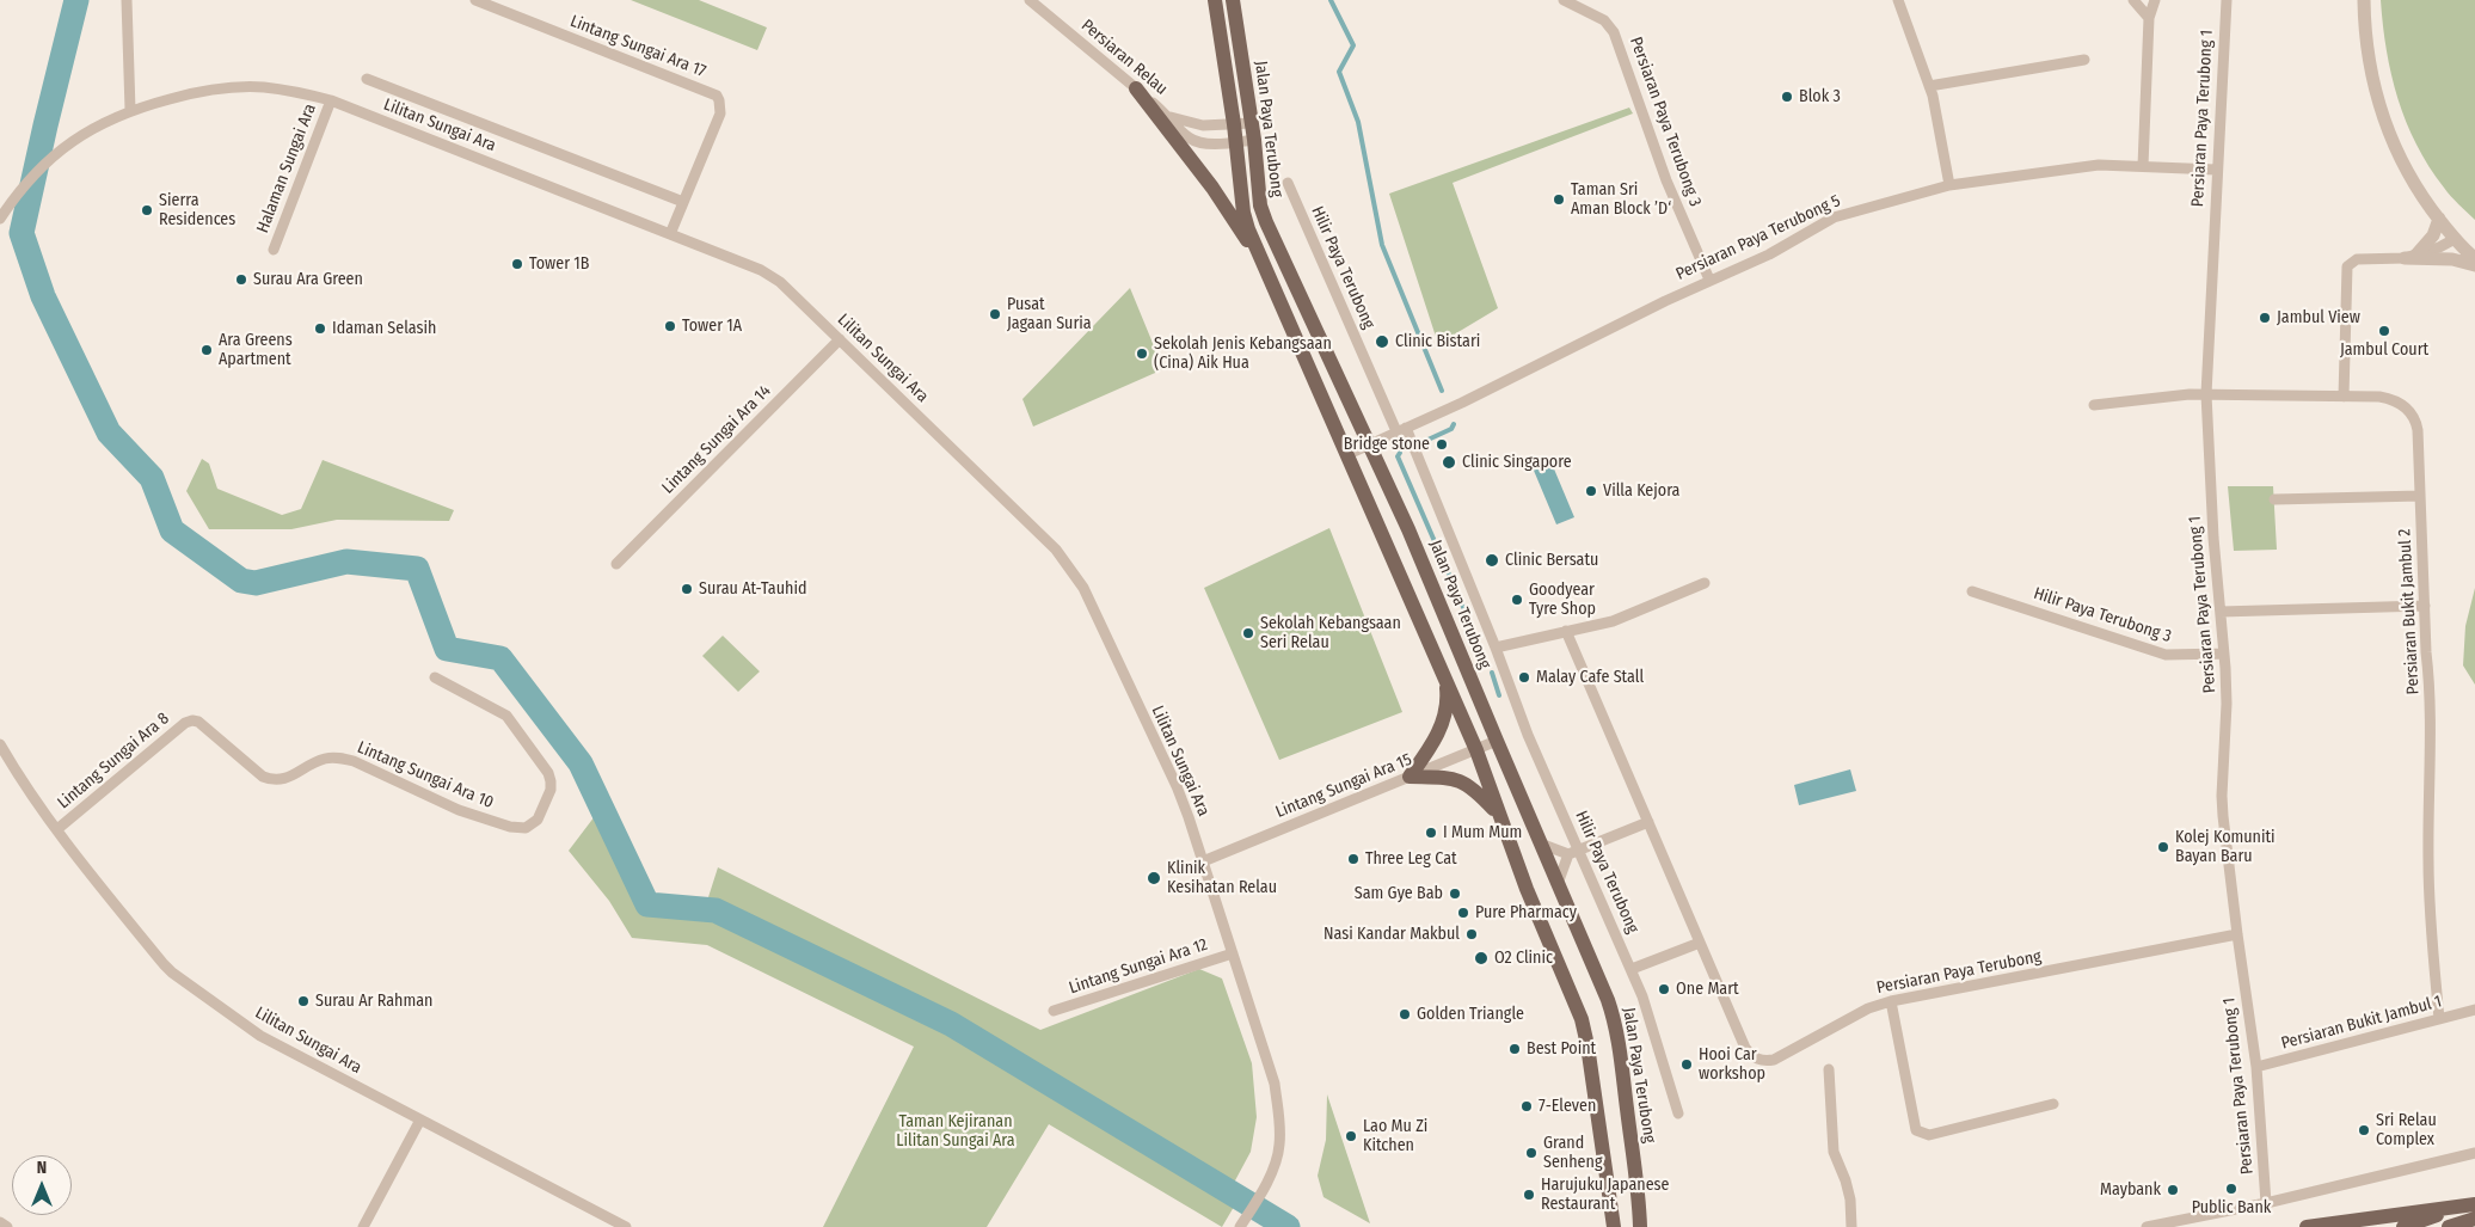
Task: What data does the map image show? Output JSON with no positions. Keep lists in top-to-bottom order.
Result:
{
  "streets": {
    "main road": ["Jalan Paya Terubong"],
    "street": [
      "Lintang Sungai Ara 17",
      "Persiaran Relau",
      "Persiaran Paya Terubong 1",
      "Persiaran Paya Terubong 3",
      "Lilitan Sungai Ara",
      "Halaman Sungai Ara",
      "Persiaran Paya Terubong 5",
      "Hilir Paya Terubong",
      "Lintang Sungai Ara 14",
      "Persiaran Bukit Jambul 2",
      "Hilir Paya Terubong 3",
      "Lintang Sungai Ara 8",
      "Lintang Sungai Ara 10",
      "Lintang Sungai Ara 15",
      "Lintang Sungai Ara 12",
      "Persiaran Paya Terubong",
      "Persiaran Bukit Jambul 1"
    ]
  },
  "crossings": [
    ["Lintang Sungai Ara 17", "Lilitan Sungai Ara"],
    ["Persiaran Relau", "Jalan Paya Terubong"],
    ["Persiaran Paya Terubong 1", "Persiaran Paya Terubong 5"],
    ["Persiaran Paya Terubong 1", "Persiaran Bukit Jambul 2"],
    ["Persiaran Paya Terubong 1", "Hilir Paya Terubong 3"],
    ["Persiaran Paya Terubong 1", "Persiaran Paya Terubong"],
    ["Persiaran Paya Terubong 1", "Persiaran Bukit Jambul 1"],
    ["Persiaran Paya Terubong 3", "Persiaran Paya Terubong 5"],
    ["Lilitan Sungai Ara", "Halaman Sungai Ara"],
    ["Lilitan Sungai Ara", "Lintang Sungai Ara 14"],
    ["Lilitan Sungai Ara", "Lintang Sungai Ara 8"],
    ["Lilitan Sungai Ara", "Lintang Sungai Ara 15"],
    ["Lilitan Sungai Ara", "Lintang Sungai Ara 12"],
    ["Jalan Paya Terubong", "Persiaran Paya Terubong 5"],
    ["Jalan Paya Terubong", "Lintang Sungai Ara 15"],
    ["Persiaran Paya Terubong 5", "Hilir Paya Terubong"],
    ["Persiaran Bukit Jambul 2", "Persiaran Bukit Jambul 1"],
    ["Lintang Sungai Ara 8", "Lintang Sungai Ara 10"]
  ],
  "parks": ["Taman Kejiranan Lilitan Sungai Ara"],
  "places": [
    "Blok 3",
    "Taman Sri Aman Block ’D‘",
    "Sierra Residences",
    "Tower 1B",
    "Surau Ara Green",
    "Pusat Jagaan Suria",
    "Jambul View",
    "Tower 1A",
    "Idaman Selasih",
    "Jambul Court",
    "Clinic Bistari",
    "Ara Greens Apartment",
    "Sekolah Jenis Kebangsaan (Cina) Aik Hua",
    "Bridge stone",
    "Clinic Singapore",
    "Villa Kejora",
    "Clinic Bersatu",
    "Surau At-Tauhid",
    "Goodyear Tyre Shop",
    "Sekolah Kebangsaan Seri Relau",
    "Malay Cafe Stall",
    "I Mum Mum",
    "Kolej Komuniti Bayan Baru",
    "Three Leg Cat",
    "Klinik Kesihatan Relau",
    "Sam Gye Bab",
    "Pure Pharmacy",
    "Nasi Kandar Makbul",
    "O2 Clinic",
    "One Mart",
    "Surau Ar Rahman",
    "Golden Triangle",
    "Best Point",
    "Hooi Car workshop",
    "7-Eleven",
    "Sri Relau Complex",
    "Lao Mu Zi Kitchen",
    "Grand Senheng",
    "Public Bank",
    "Maybank",
    "Harujuku Japanese Restaurant"
  ],
  "north": "top"
}
